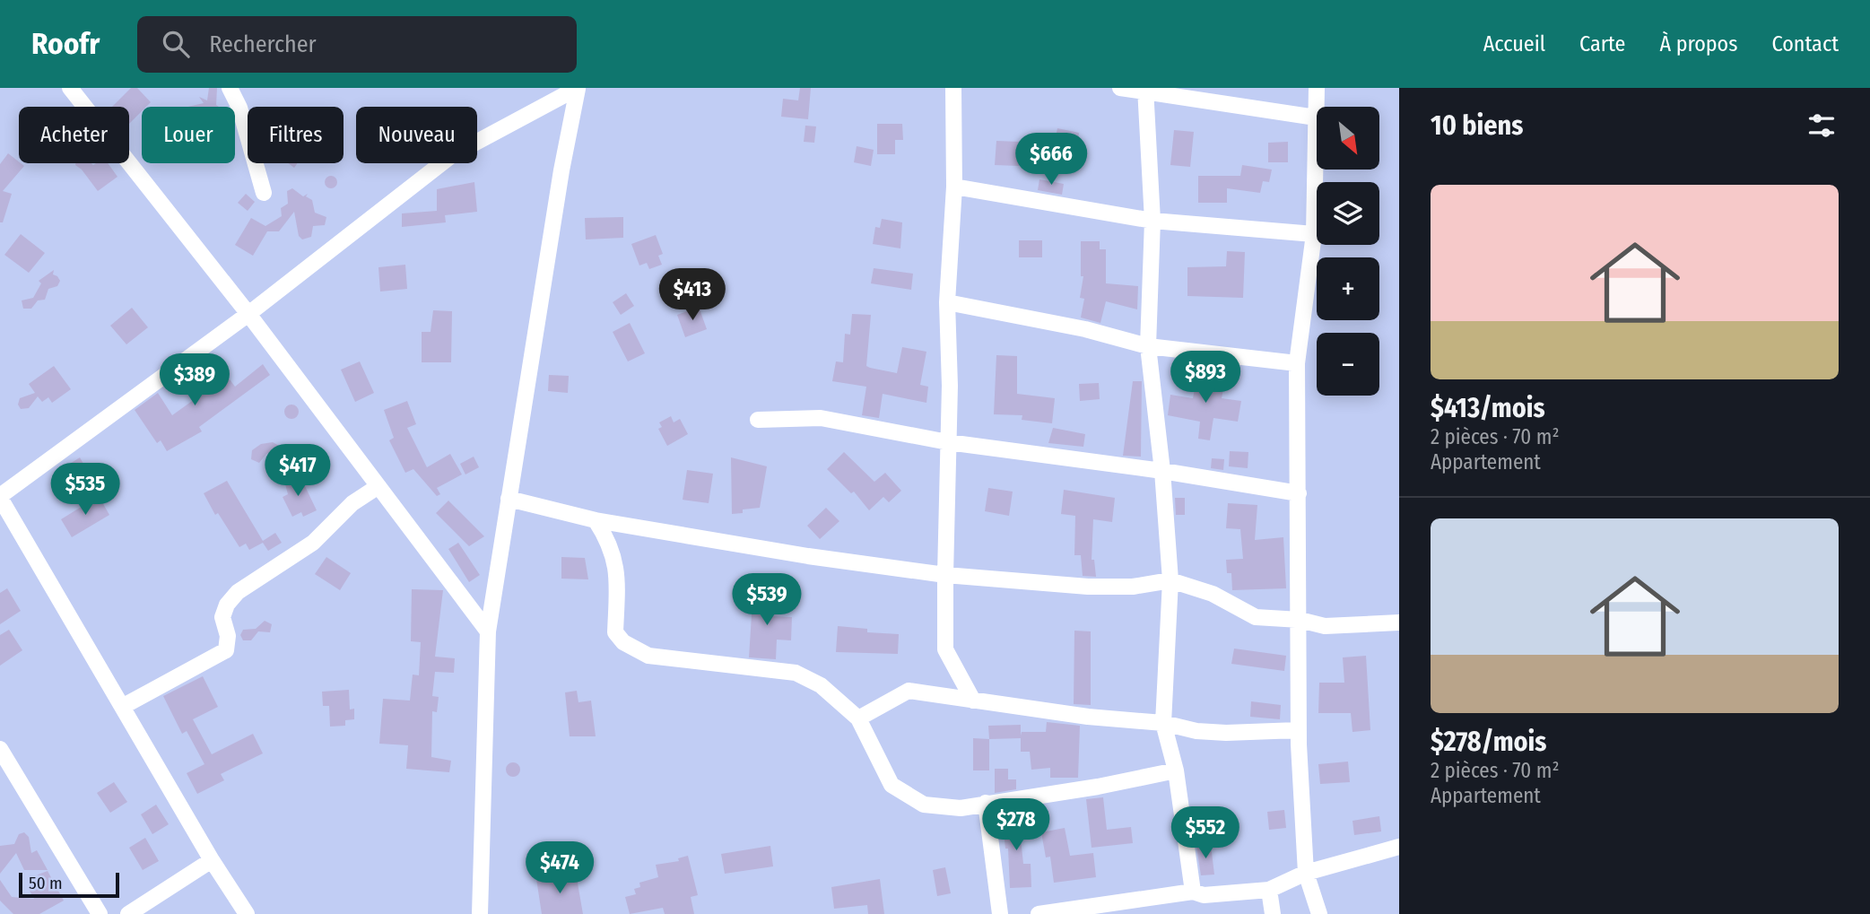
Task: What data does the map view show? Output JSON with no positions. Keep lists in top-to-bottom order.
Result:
{
  "scale_bar": "50 m",
  "north": "bottom right",
  "page": {
    "header": "Roofr",
    "search": "Rechercher",
    "nav": [
      "Accueil",
      "Carte",
      "À propos",
      "Contact"
    ],
    "heading": "10 biens",
    "map_buttons": ["+", "−"],
    "chip": [
      "Acheter",
      "Louer",
      "Filtres",
      "Nouveau"
    ],
    "price": [
      "$666",
      "$413",
      "$893",
      "$389",
      "$417",
      "$535",
      "$539",
      "$278",
      "$552",
      "$474"
    ],
    "list": [
      {
        "name": "$413/mois",
        "note": "2 pièces · 70 m² · Appartement"
      },
      {
        "name": "$278/mois",
        "note": "2 pièces · 70 m² · Appartement"
      }
    ],
    "scale": "50 m"
  }
}
